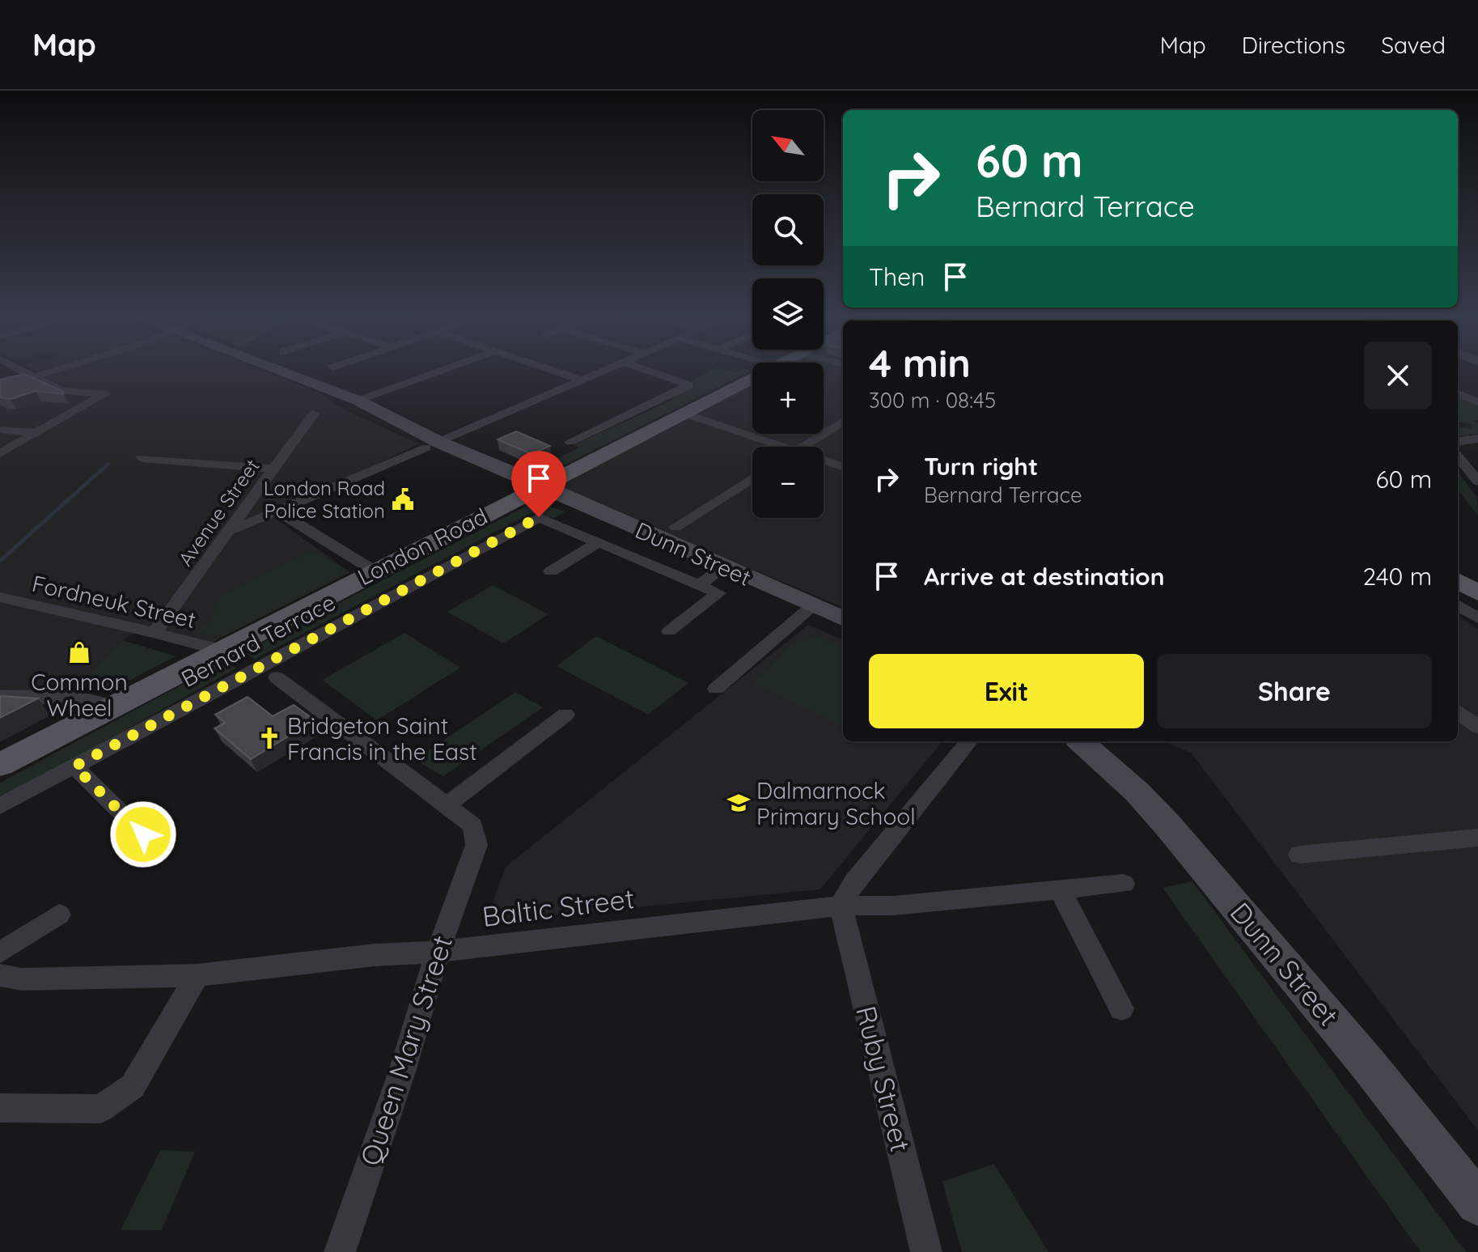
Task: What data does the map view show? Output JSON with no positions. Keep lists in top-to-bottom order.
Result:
{
  "streets": {
    "main road": ["London Road", "Dunn Street"],
    "street": [
      "Avenue Street",
      "Fordneuk Street",
      "Bernard Terrace",
      "Baltic Street",
      "Queen Mary Street",
      "Ruby Street"
    ]
  },
  "crossings": [
    ["Avenue Street", "Fordneuk Street"],
    ["London Road", "Dunn Street"],
    ["London Road", "Fordneuk Street"],
    ["Dunn Street", "Bernard Terrace"],
    ["Baltic Street", "Queen Mary Street"],
    ["Baltic Street", "Ruby Street"]
  ],
  "places": {
    "public building": ["London Road Police Station"],
    "shop": ["Common Wheel"],
    "church": ["Bridgeton Saint Francis in the East"],
    "school or university": ["Dalmarnock Primary School"]
  },
  "north": "top left",
  "page": {
    "header": "Map",
    "nav": ["Map", "Directions", "Saved"],
    "map_buttons": ["+", "−"],
    "turn": ["60 m", "Bernard Terrace"],
    "then": "Then",
    "heading": ["4 min", "300 m · 08:45"],
    "list": [
      {
        "name": "Turn right",
        "note": "Bernard Terrace",
        "value": "60 m"
      },
      {
        "name": "Arrive at destination",
        "value": "240 m"
      }
    ],
    "buttons": ["Exit", "Share"]
  }
}
